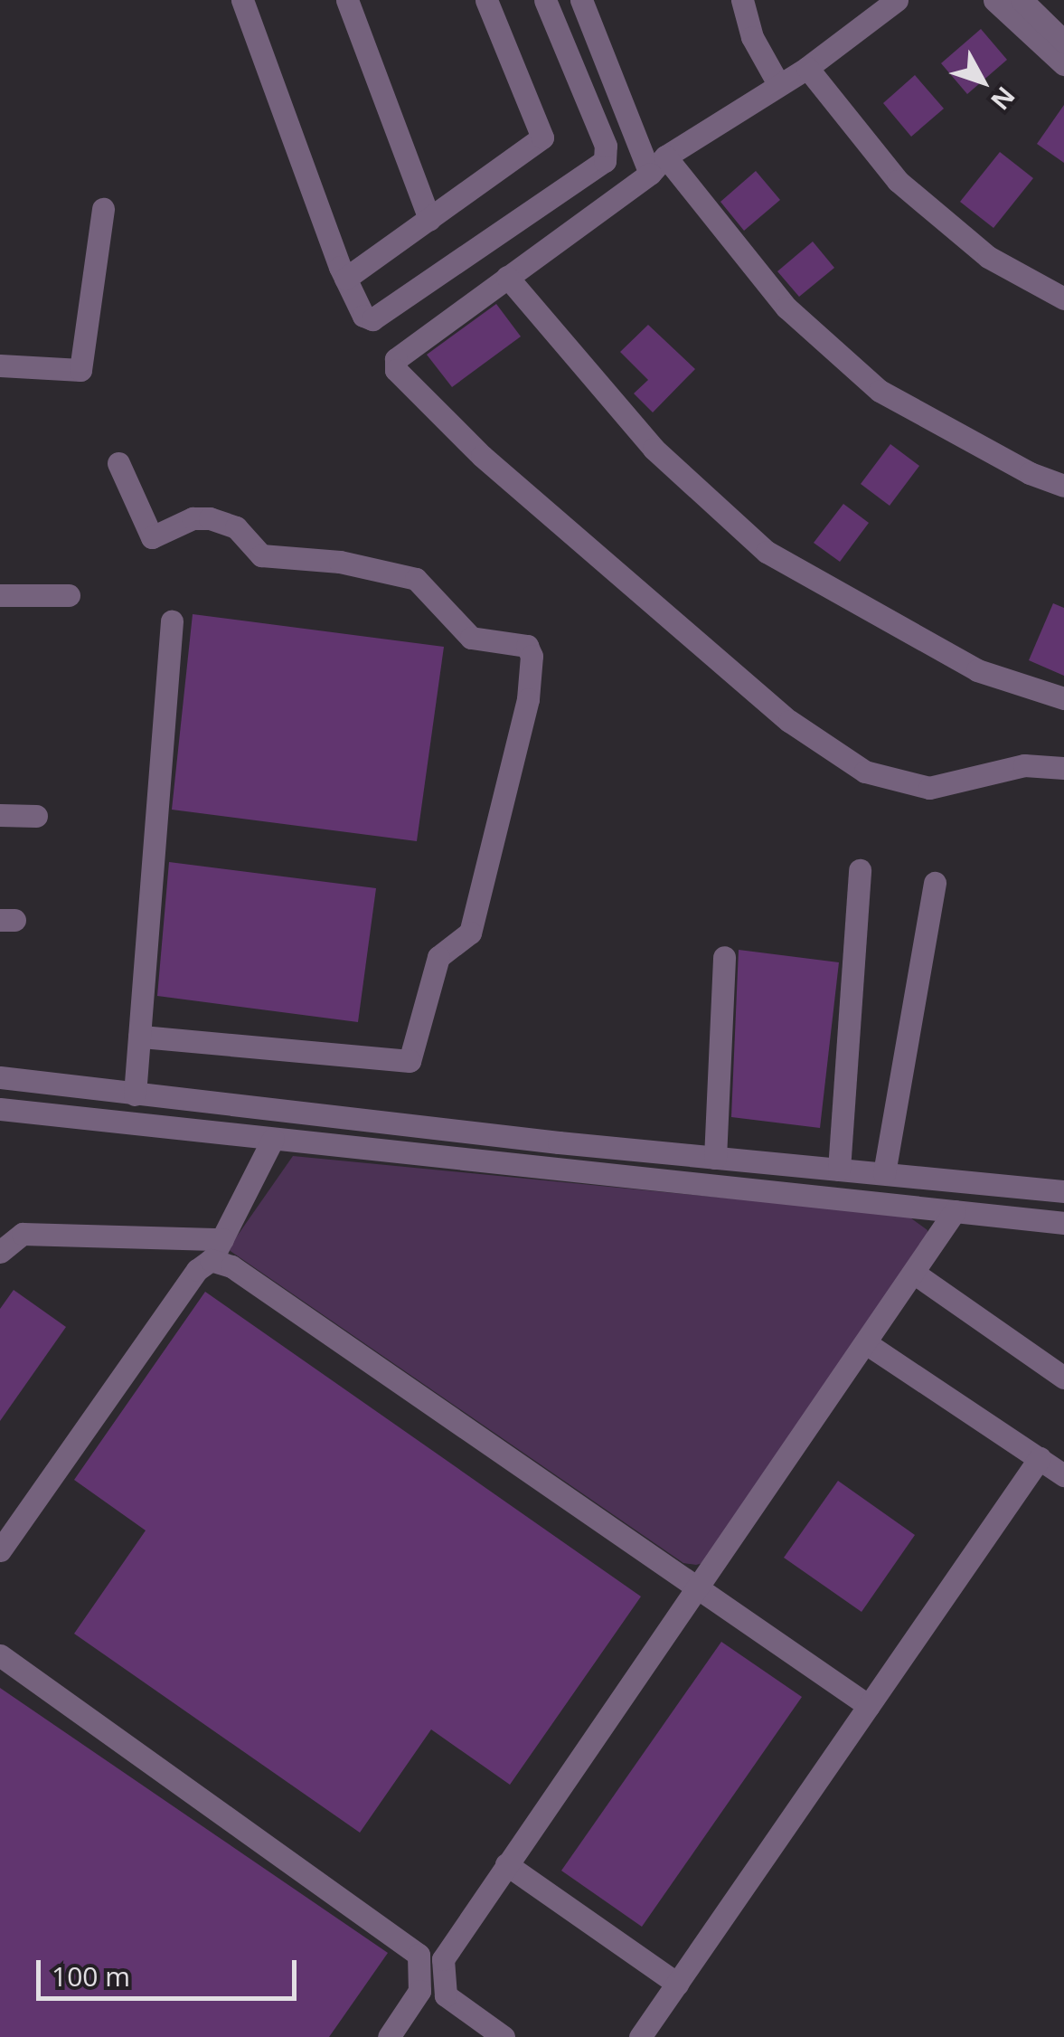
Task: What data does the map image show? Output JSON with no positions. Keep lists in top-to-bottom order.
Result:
{
  "scale_bar": "100 m",
  "north": "bottom right"
}
